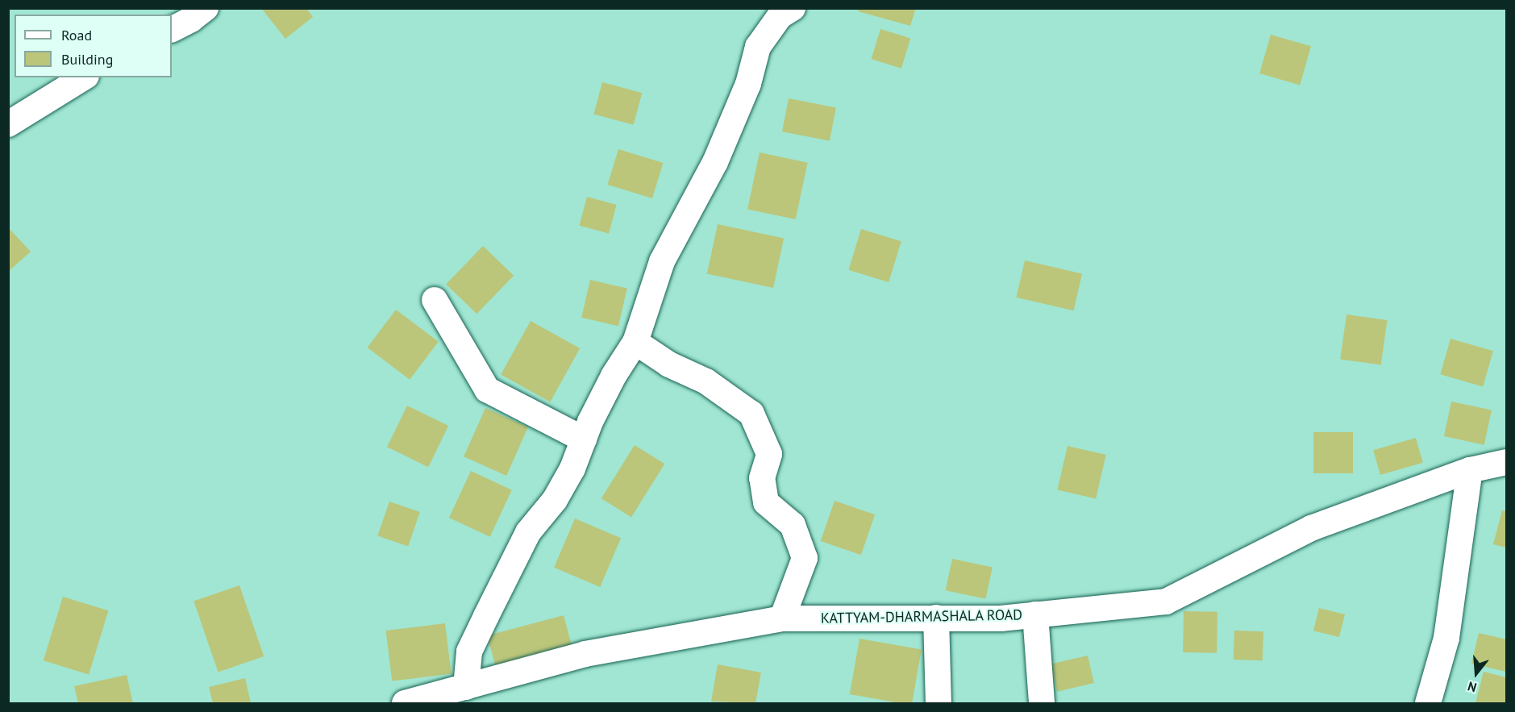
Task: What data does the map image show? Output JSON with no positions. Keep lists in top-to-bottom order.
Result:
{
  "streets": {
    "street": ["KATTYAM-DHARMASHALA ROAD"]
  },
  "legend": ["Road", "Building"],
  "north": "bottom"
}
